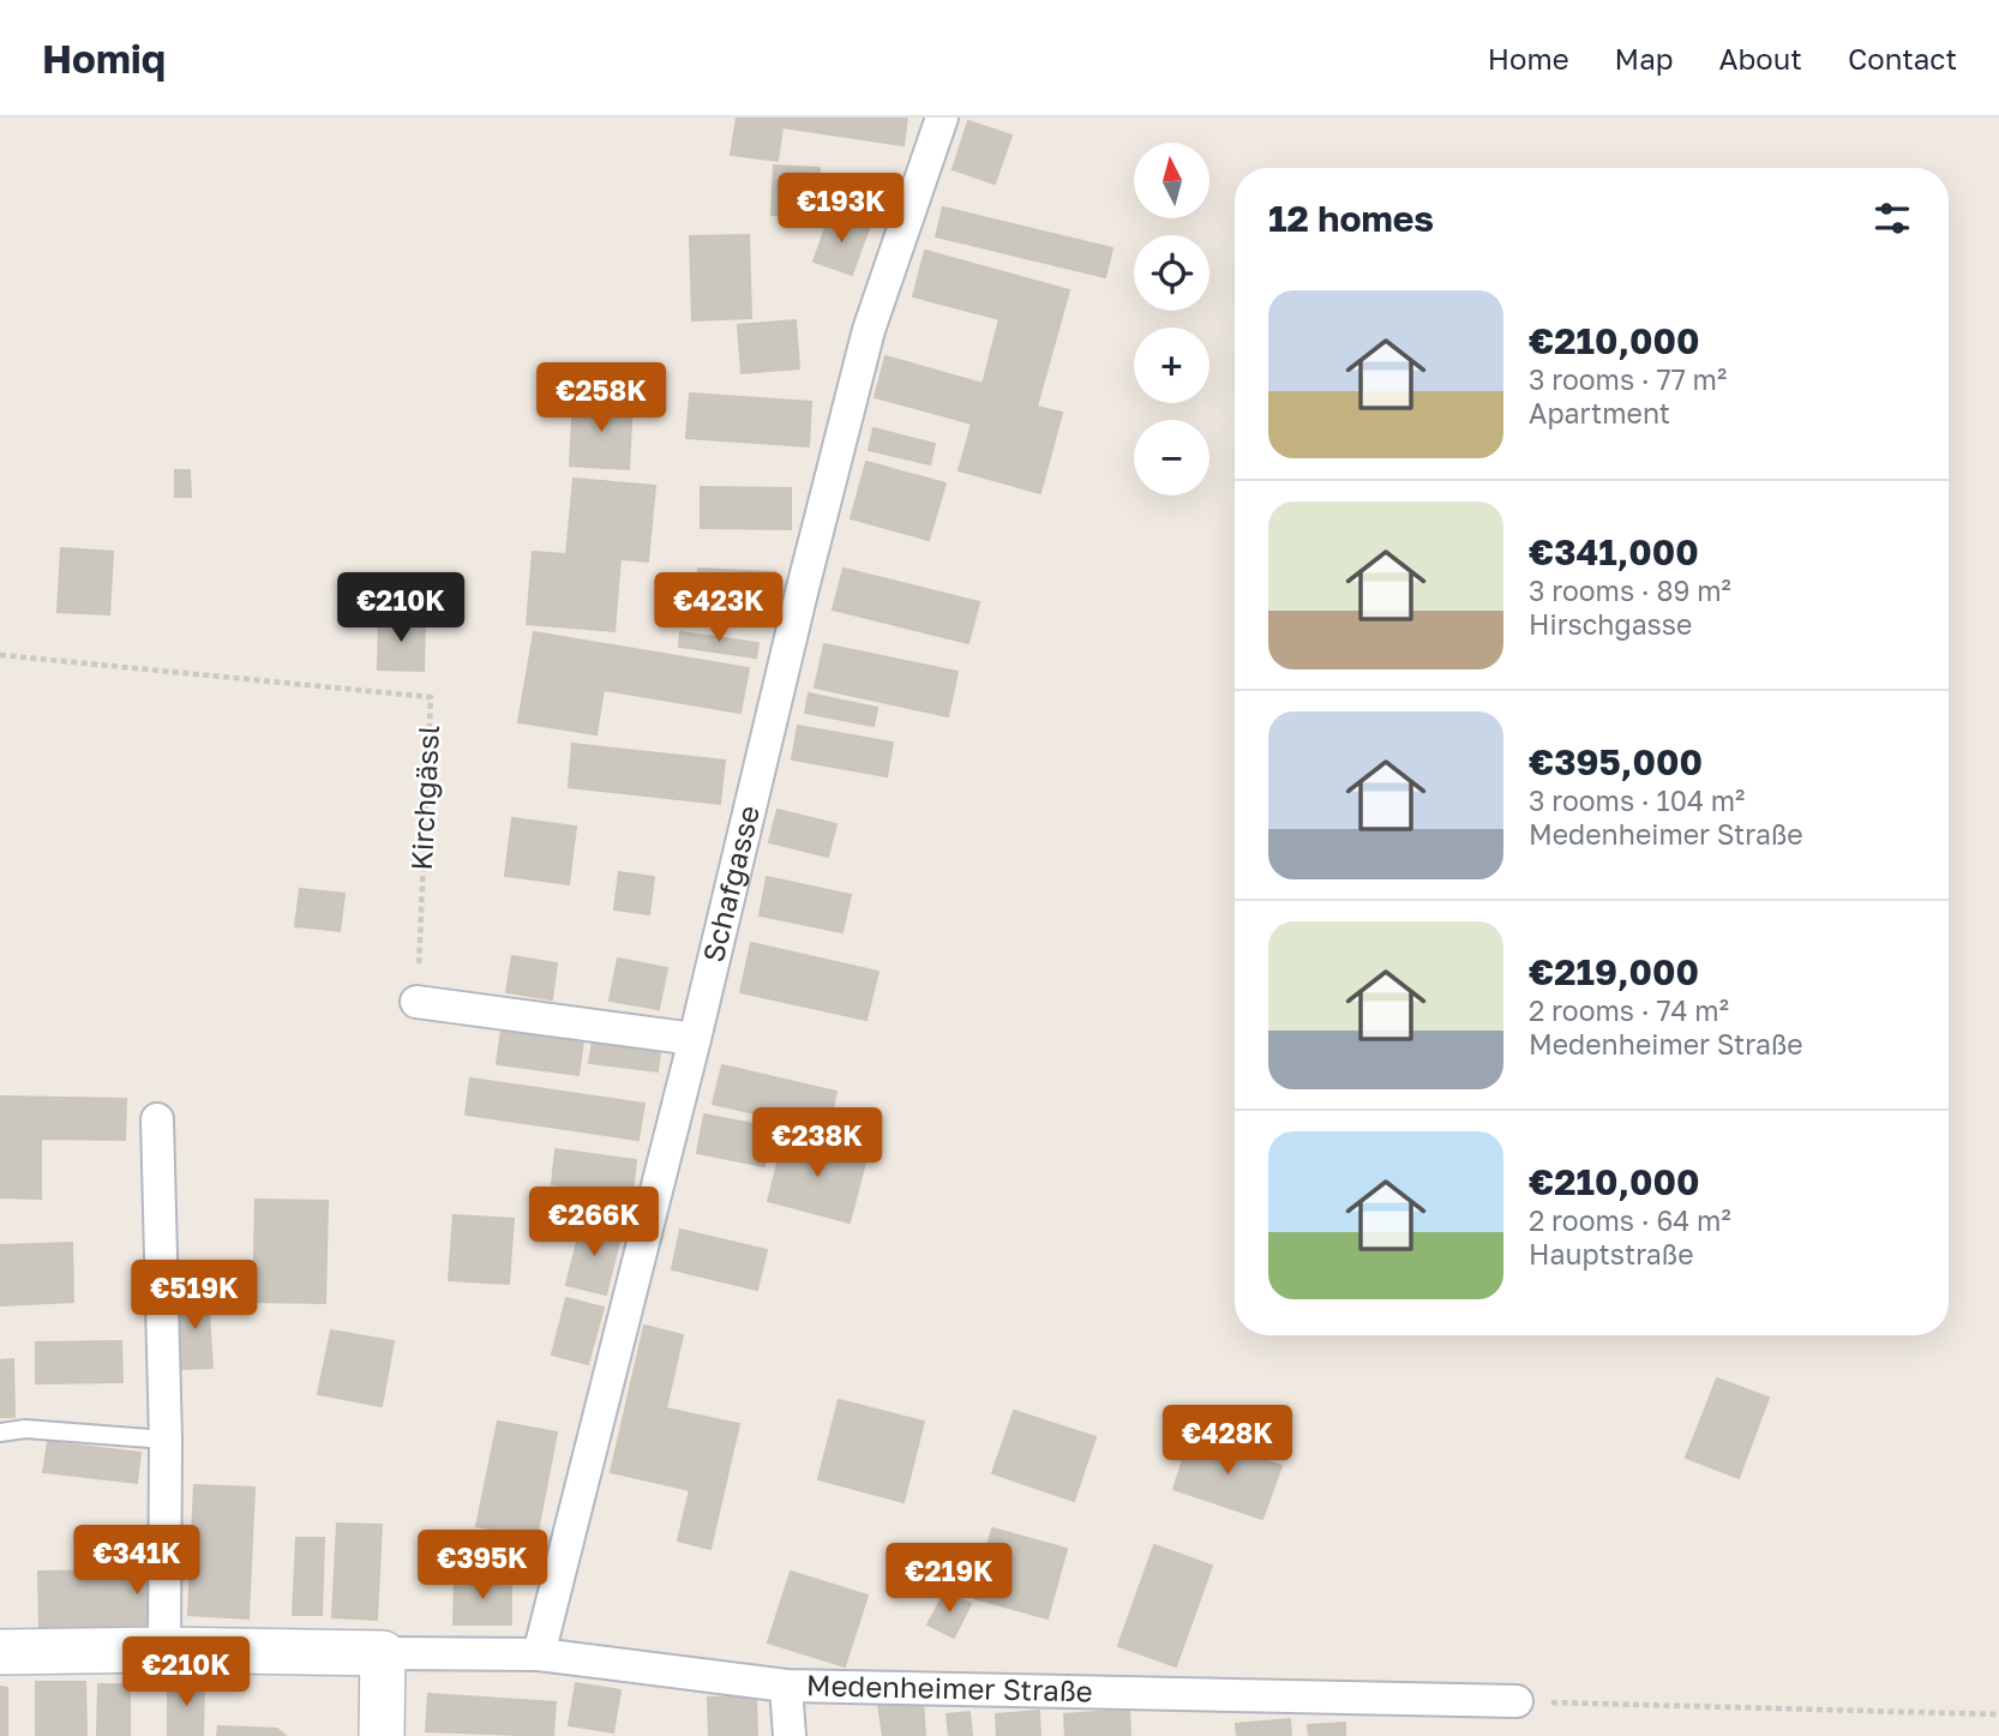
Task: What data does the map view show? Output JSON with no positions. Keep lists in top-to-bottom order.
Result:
{
  "streets": {
    "street": ["Schafgasse", "Medenheimer Straße"],
    "path": ["Kirchgässl"]
  },
  "crossings": [
    ["Schafgasse", "Medenheimer Straße"]
  ],
  "north": "top",
  "page": {
    "header": "Homiq",
    "nav": [
      "Home",
      "Map",
      "About",
      "Contact"
    ],
    "map_buttons": ["+", "−"],
    "heading": "12 homes",
    "price": [
      "€193K",
      "€258K",
      "€210K",
      "€423K",
      "€238K",
      "€266K",
      "€519K",
      "€428K",
      "€341K",
      "€395K",
      "€219K",
      "€210K"
    ],
    "list": [
      {
        "name": "€210,000",
        "note": "3 rooms · 77 m² · Apartment"
      },
      {
        "name": "€341,000",
        "note": "3 rooms · 89 m² · Hirschgasse"
      },
      {
        "name": "€395,000",
        "note": "3 rooms · 104 m² · Medenheimer Straße"
      },
      {
        "name": "€219,000",
        "note": "2 rooms · 74 m² · Medenheimer Straße"
      },
      {
        "name": "€210,000",
        "note": "2 rooms · 64 m² · Hauptstraße"
      }
    ]
  }
}
